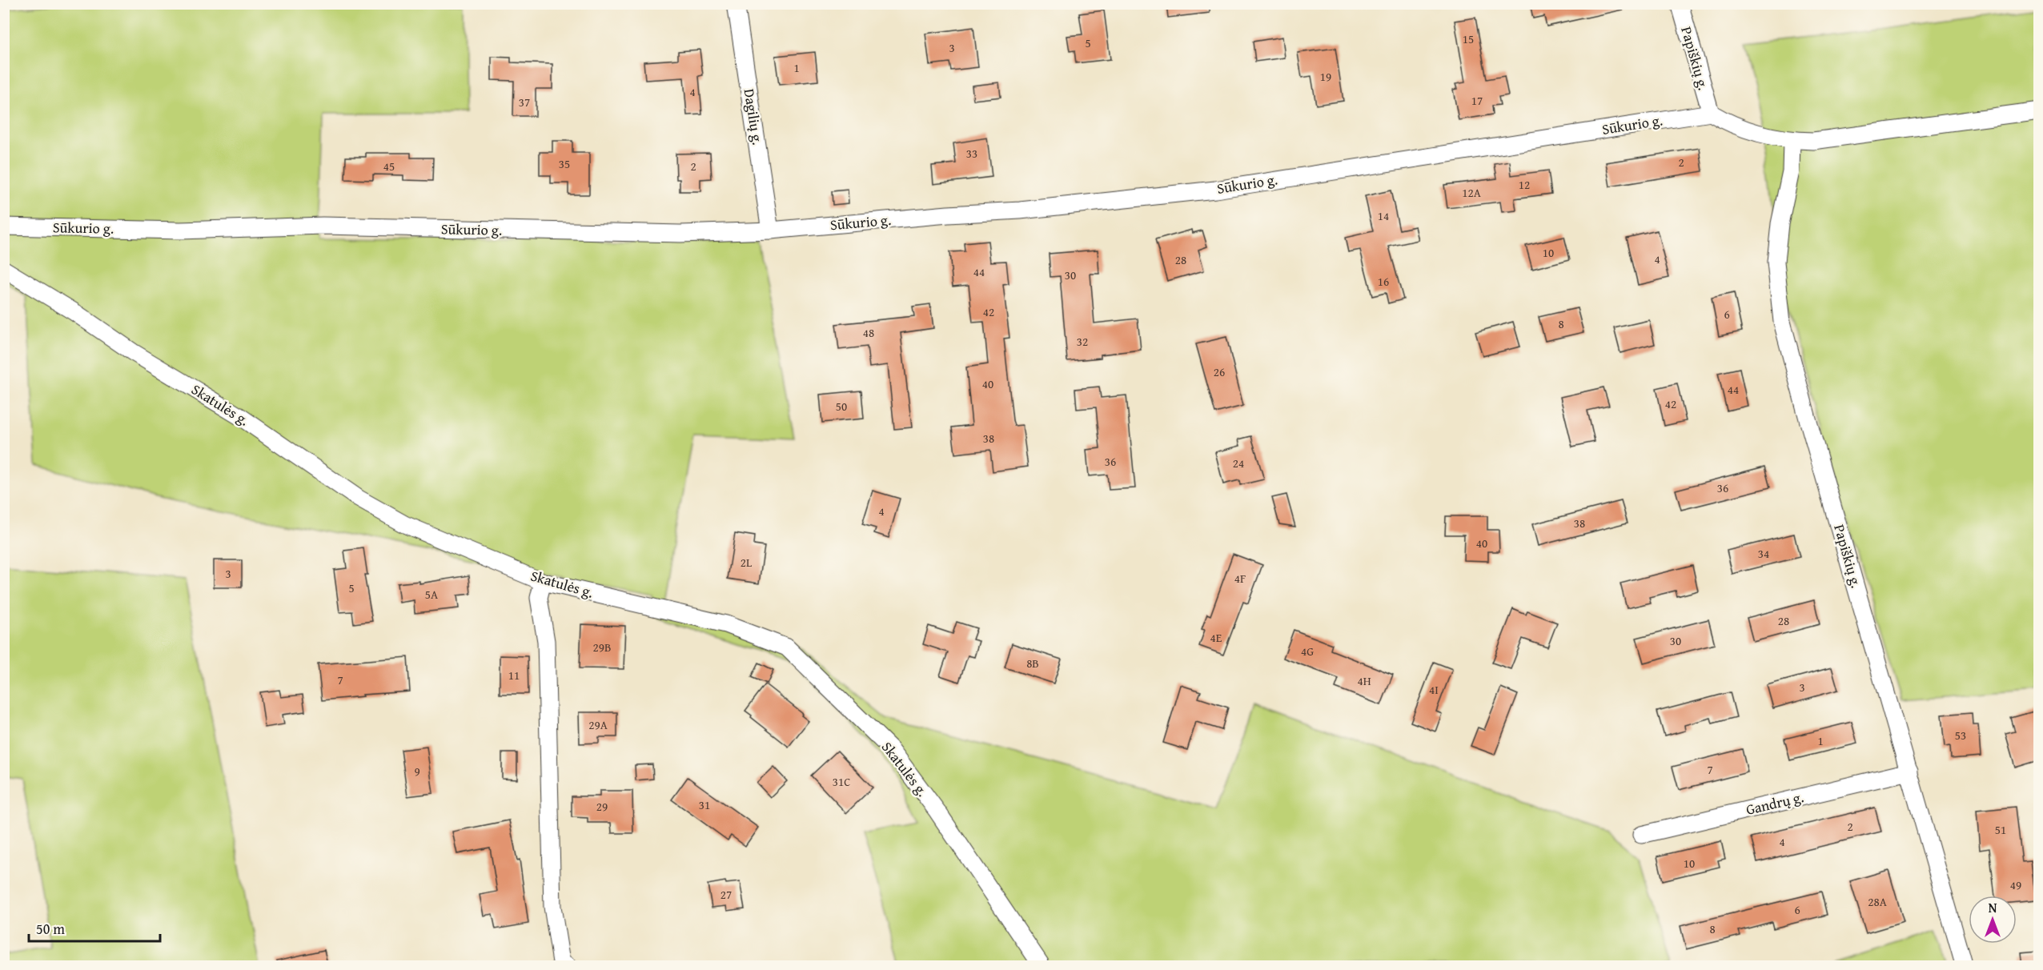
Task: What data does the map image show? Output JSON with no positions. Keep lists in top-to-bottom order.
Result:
{
  "streets": {
    "street": [
      "Papiškių g.",
      "Dagilių g.",
      "Sūkurio g.",
      "Skatulės g.",
      "Gandrų g."
    ]
  },
  "crossings": [
    ["Papiškių g.", "Sūkurio g."],
    ["Papiškių g.", "Gandrų g."],
    ["Dagilių g.", "Sūkurio g."]
  ],
  "house_numbers": [
    "15",
    "5",
    "3",
    "1",
    "19",
    "4",
    "17",
    "37",
    "33",
    "2",
    "35",
    "45",
    "2",
    "12",
    "12A",
    "14",
    "10",
    "4",
    "28",
    "44",
    "30",
    "16",
    "42",
    "6",
    "8",
    "48",
    "32",
    "26",
    "40",
    "44",
    "42",
    "50",
    "38",
    "36",
    "24",
    "36",
    "4",
    "38",
    "40",
    "34",
    "2L",
    "3",
    "4F",
    "5",
    "5A",
    "28",
    "4E",
    "30",
    "29B",
    "4G",
    "8B",
    "11",
    "7",
    "4H",
    "3",
    "4I",
    "29A",
    "53",
    "1",
    "7",
    "9",
    "31C",
    "31",
    "29",
    "2",
    "51",
    "4",
    "10",
    "49",
    "27",
    "28A",
    "6",
    "8"
  ],
  "scale_bar": "50 m",
  "north": "top"
}
